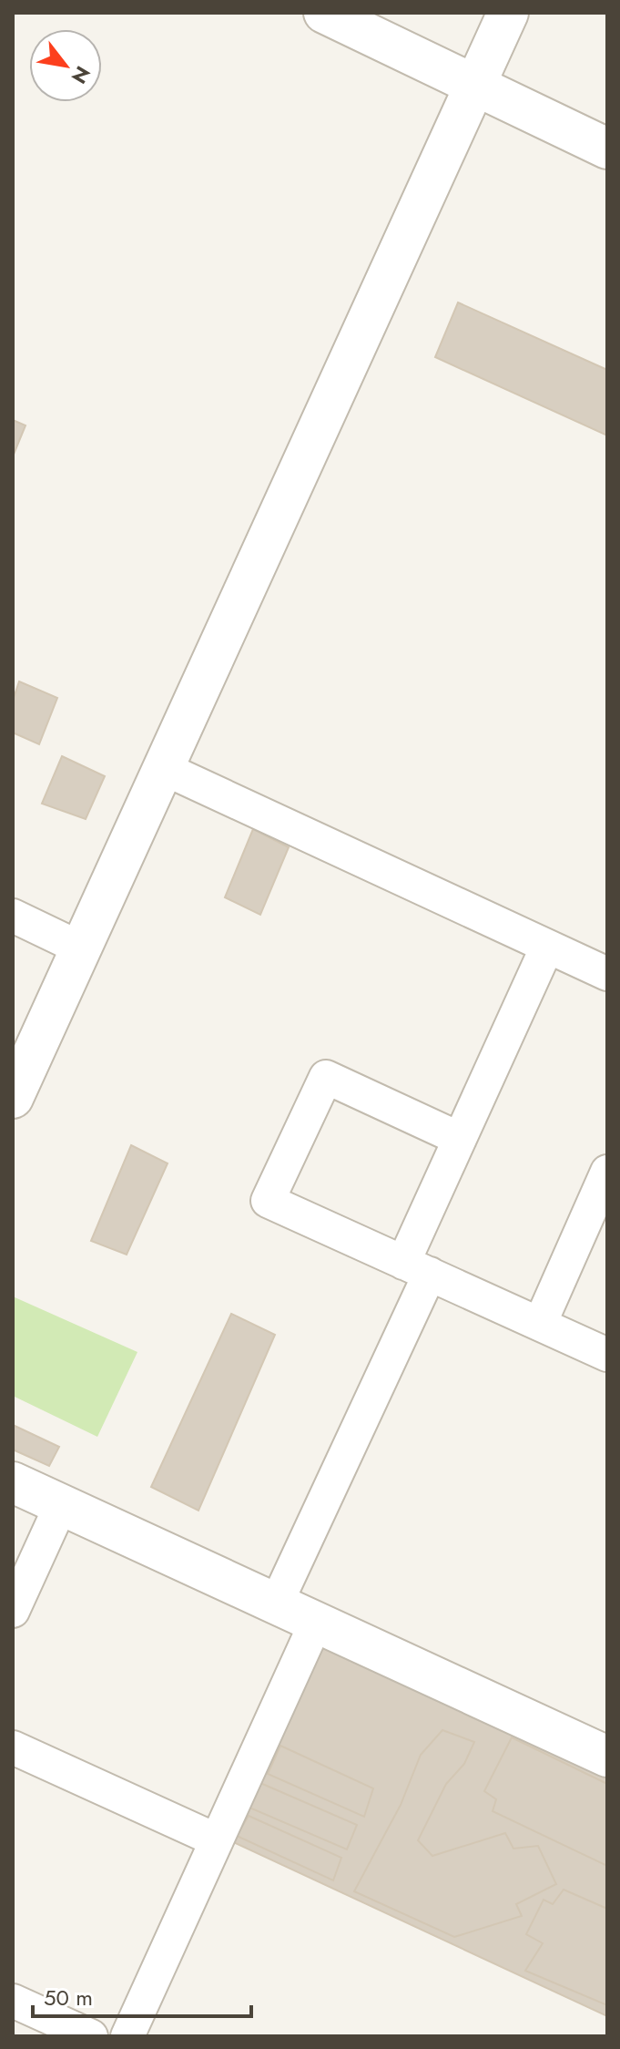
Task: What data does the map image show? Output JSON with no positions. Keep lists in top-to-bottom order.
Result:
{
  "scale_bar": "50 m",
  "north": "bottom right"
}
